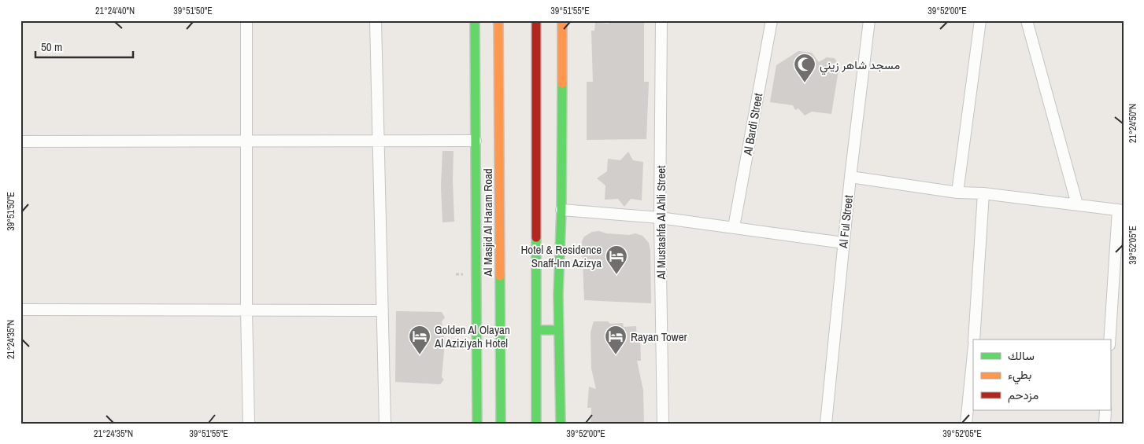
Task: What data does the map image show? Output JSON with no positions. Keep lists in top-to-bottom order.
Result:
{
  "streets": {
    "main road": ["Al Masjid Al Haram Road"],
    "street": ["Al Bardi Street", "Al Ful Street", "Al Mustashfa Al Ahli Street"]
  },
  "places": {
    "mosque": ["مسجد شاهر زيني"],
    "hotel": ["Hotel & Residence Snaff-Inn Azizya", "Golden Al Olayan Al Aziziyah Hotel", "Rayan Tower"]
  },
  "legend": ["سالك", "بطيء", "مزدحم"],
  "scale_bar": "50 m",
  "coordinates": [
    "21°24'40\"N",
    "39°51'50\"E",
    "39°51'55\"E",
    "39°52'00\"E",
    "21°24'50\"N",
    "39°52'05\"E",
    "21°24'35\"N"
  ]
}
